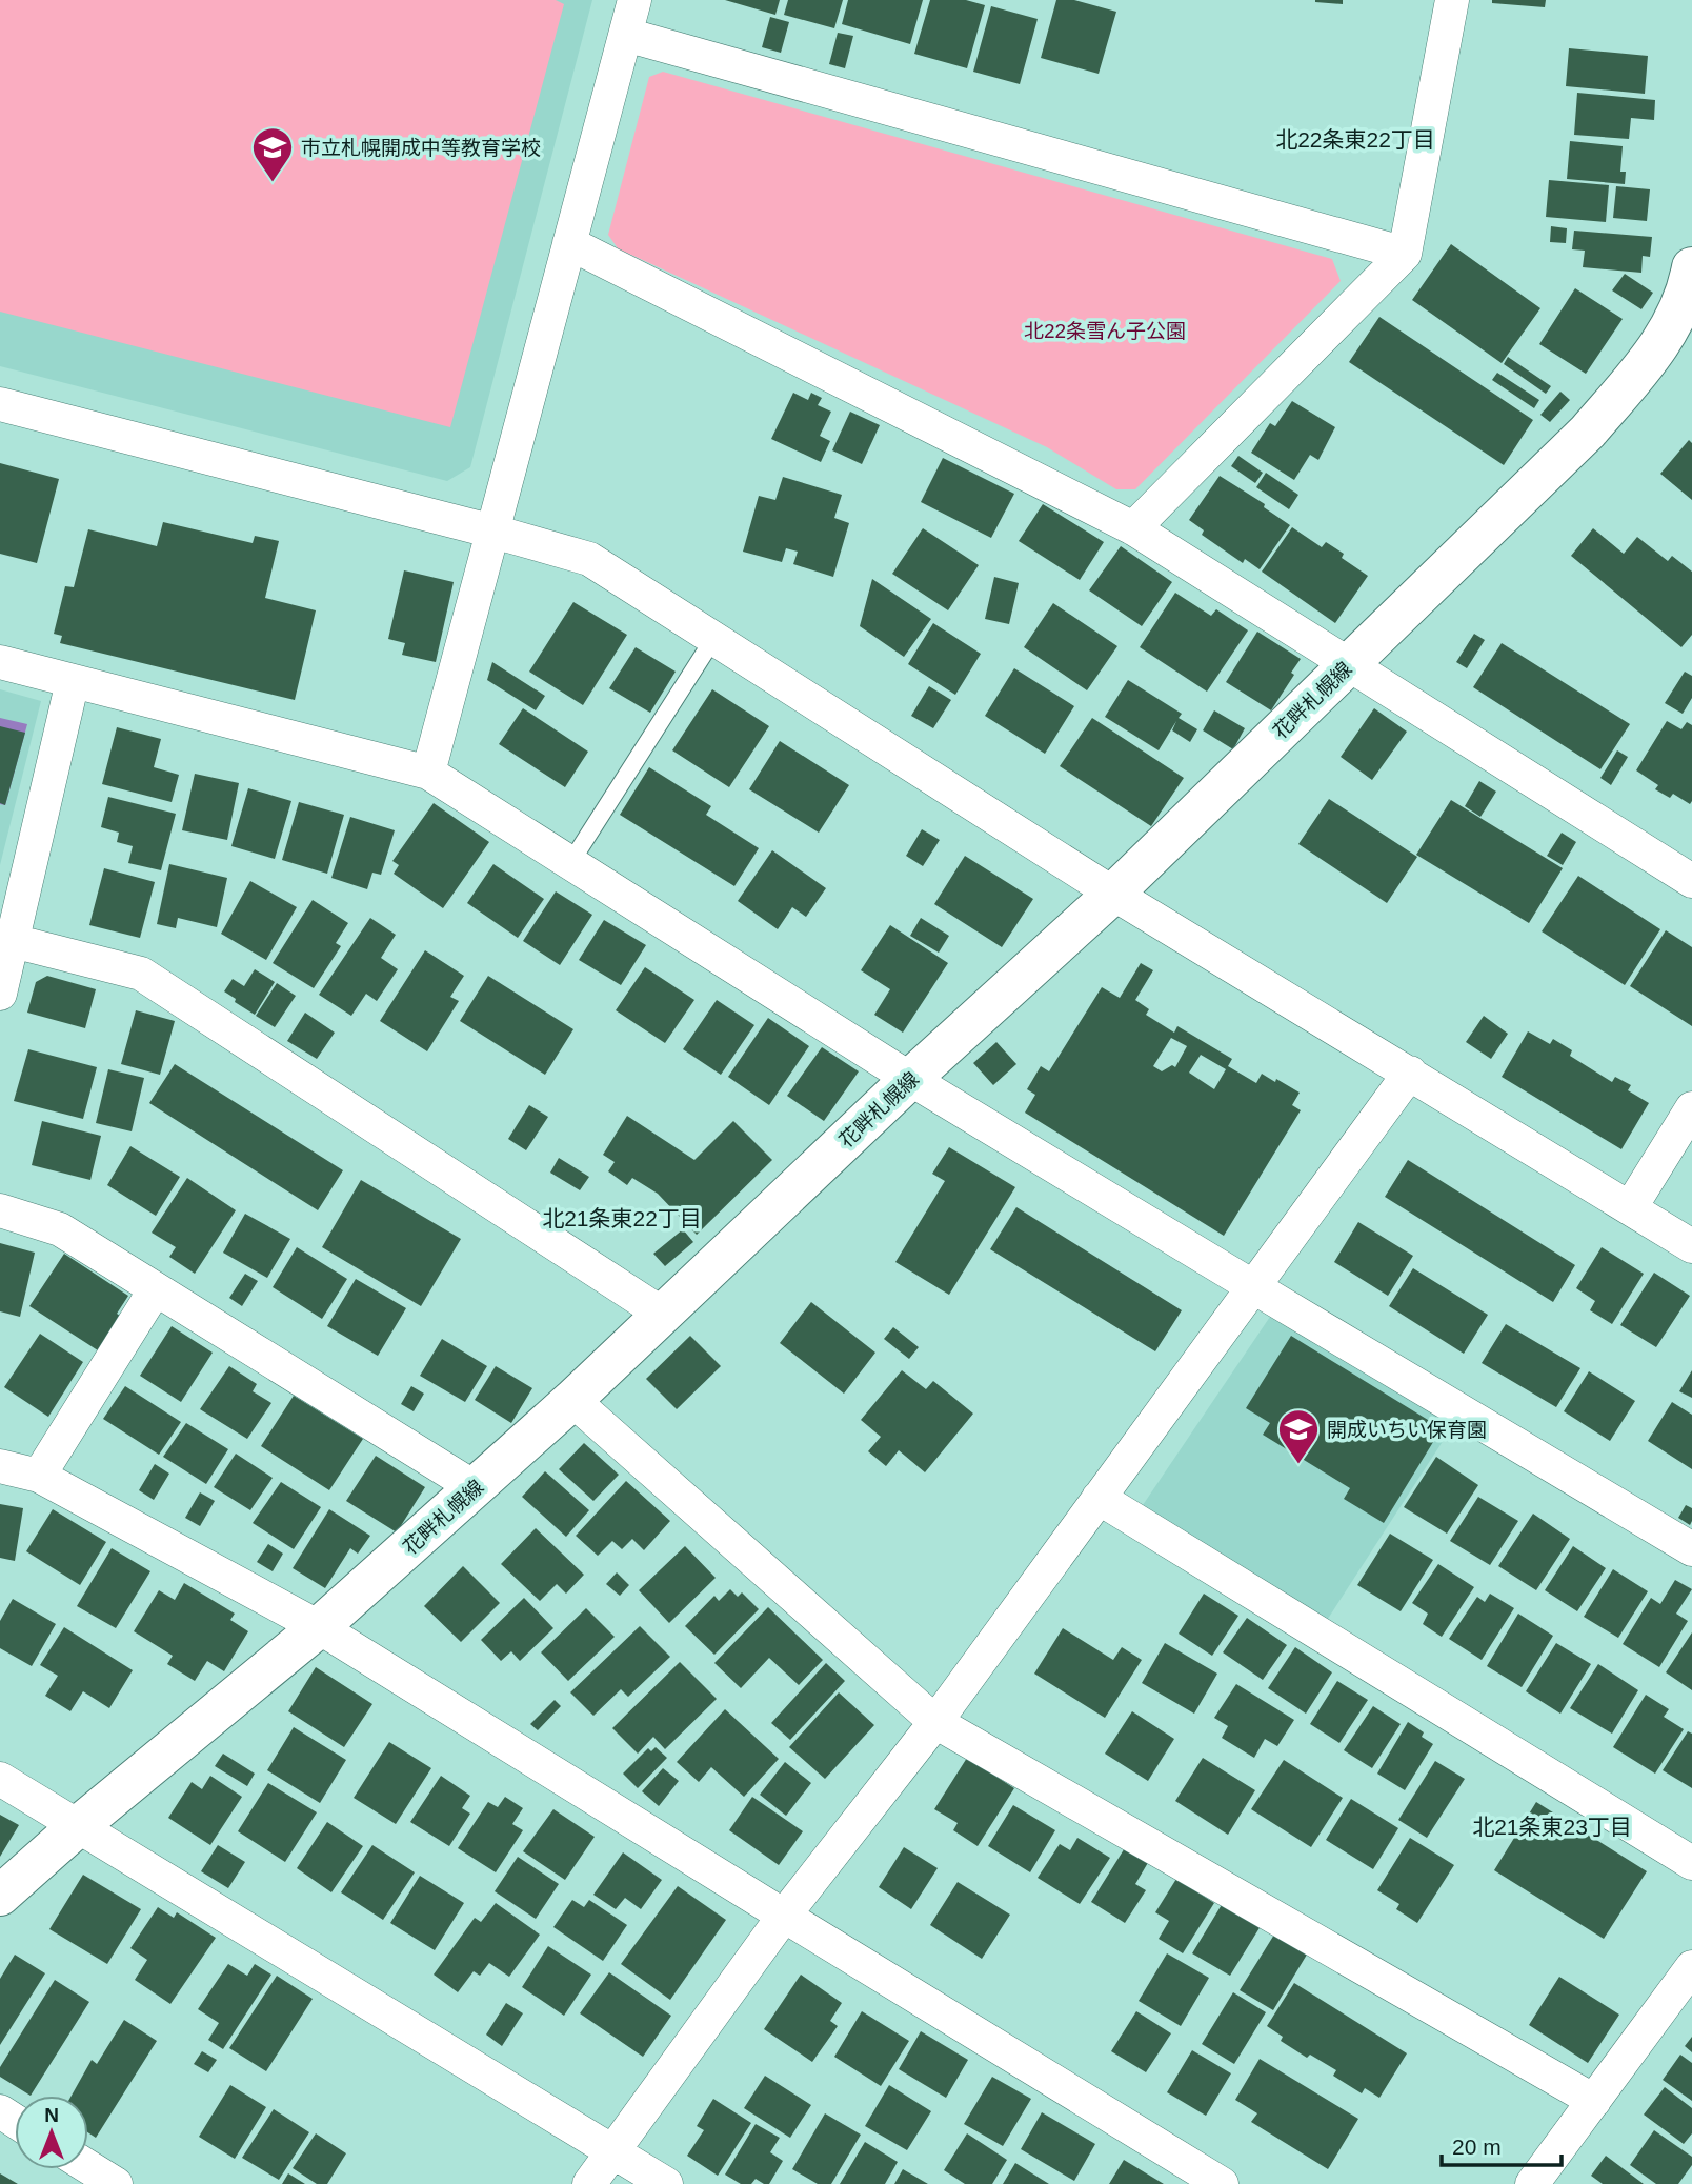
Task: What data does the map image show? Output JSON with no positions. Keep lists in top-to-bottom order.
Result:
{
  "streets": {
    "main road": ["花畔札幌線"]
  },
  "districts": ["北22条東22丁目", "北21条東22丁目", "北21条東23丁目"],
  "parks": ["北22条雪ん子公園"],
  "places": {
    "school or university": ["市立札幌開成中等教育学校", "開成いちい保育園"]
  },
  "scale_bar": "20 m",
  "north": "top"
}
